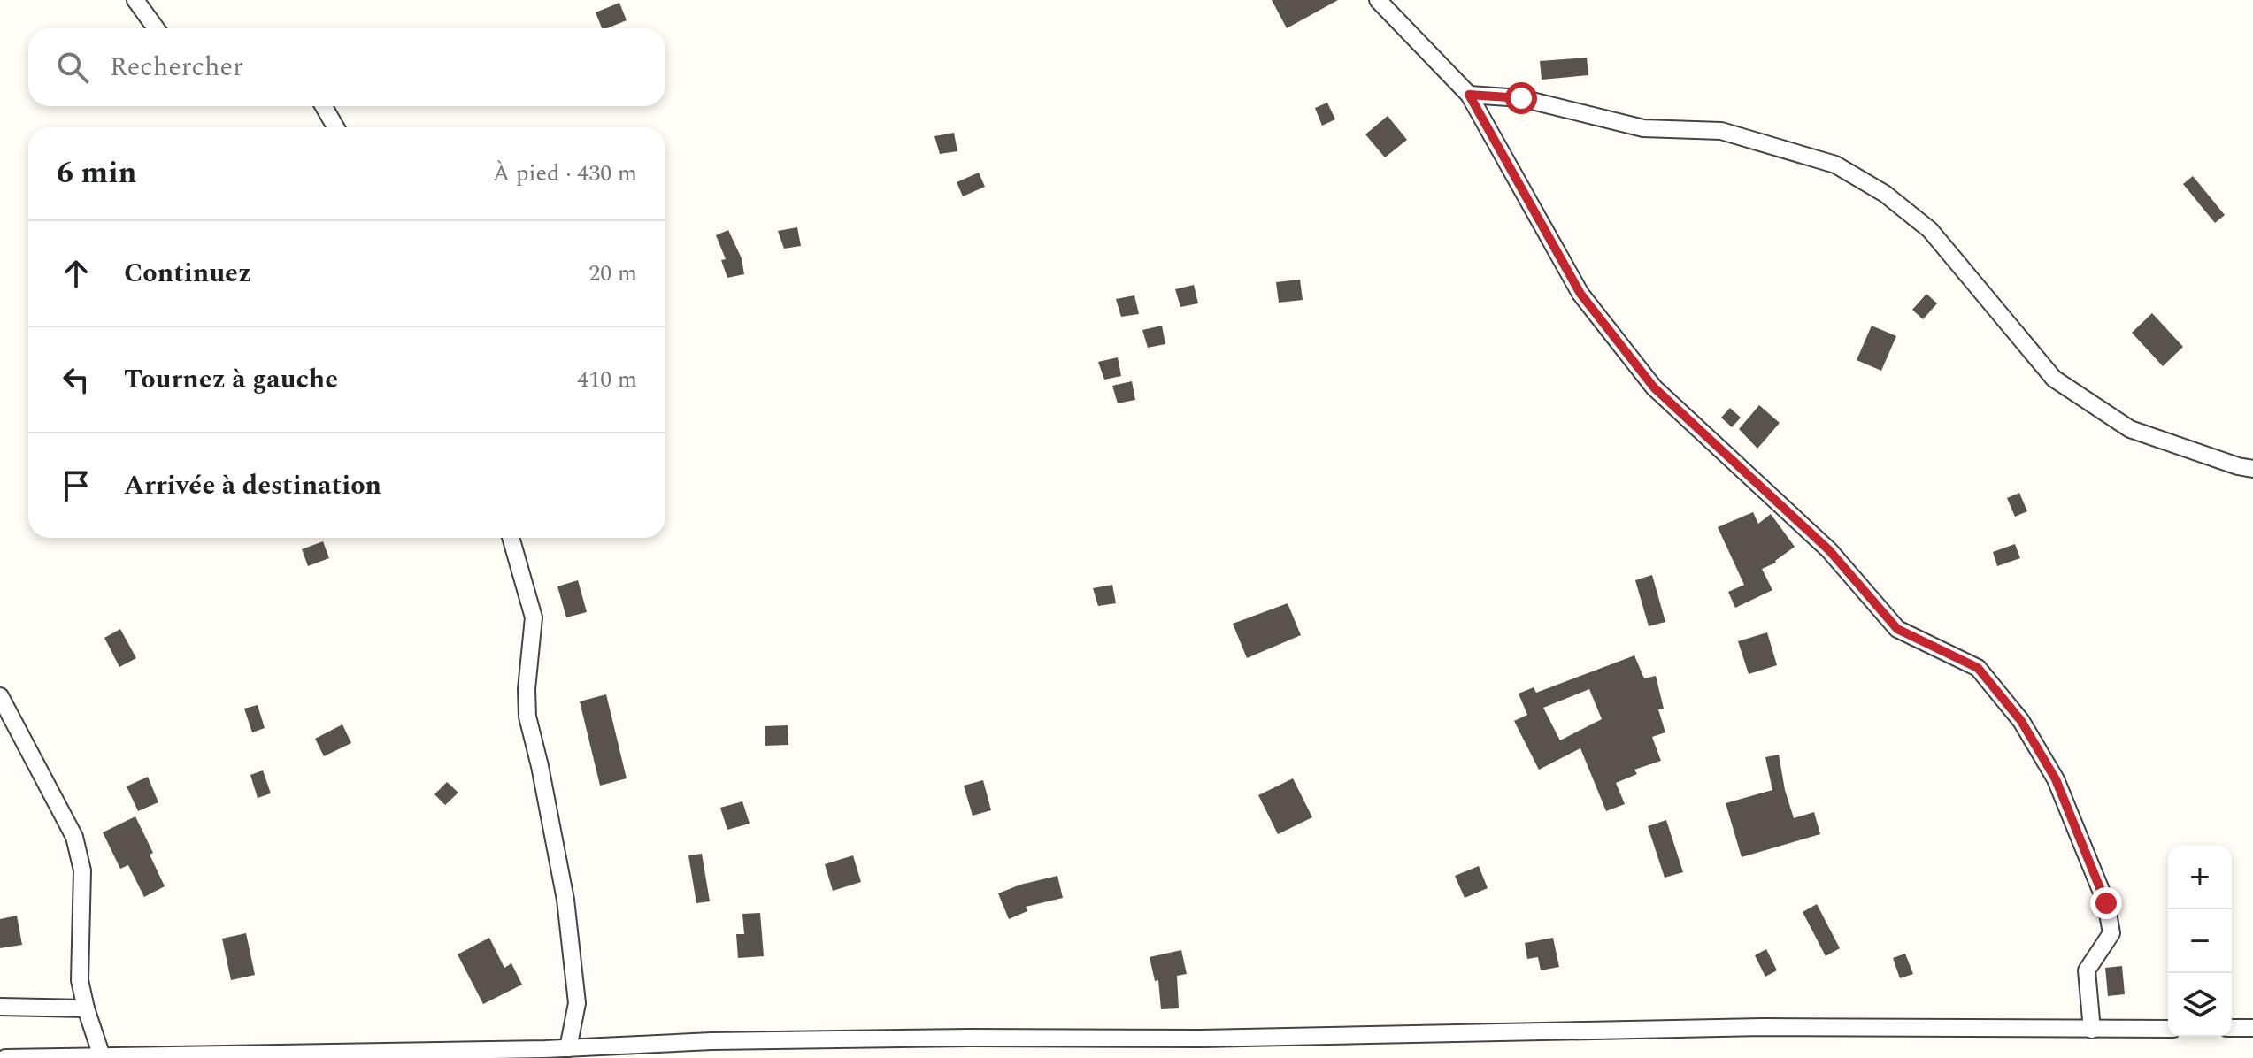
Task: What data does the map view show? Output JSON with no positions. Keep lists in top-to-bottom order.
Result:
{
  "page": {
    "search": "Rechercher",
    "heading": ["6 min", "À pied · 430 m"],
    "list": [
      ["Continuez", "20 m"],
      ["Tournez à gauche", "410 m"],
      "Arrivée à destination"
    ],
    "map_buttons": ["+", "−"]
  }
}
